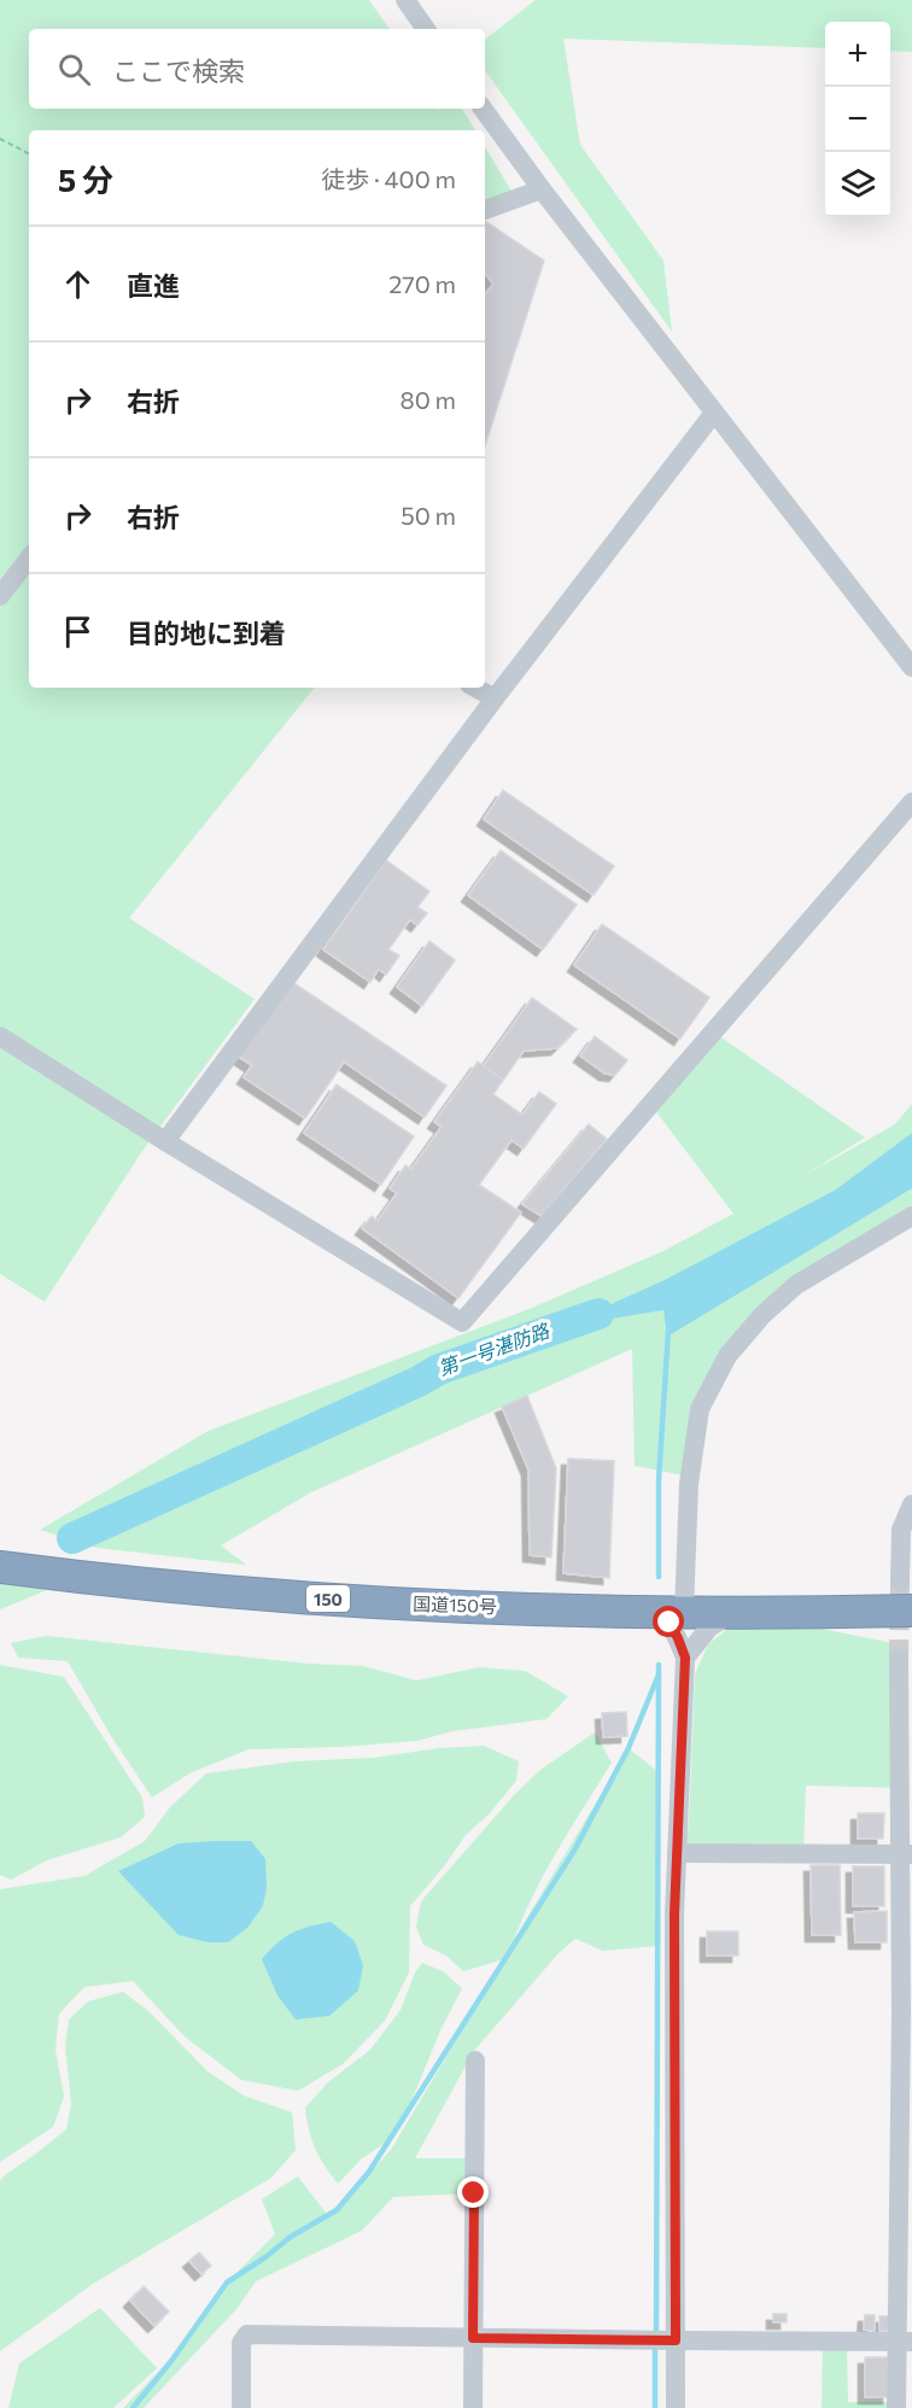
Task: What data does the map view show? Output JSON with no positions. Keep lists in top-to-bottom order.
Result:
{
  "streets": {
    "highway": ["150", "国道150号"]
  },
  "water": ["第一号湛防路"],
  "page": {
    "map_buttons": ["+", "−"],
    "search": "ここで検索",
    "heading": ["5 分", "徒歩 · 400 m"],
    "list": [
      ["直進", "270 m"],
      ["右折", "80 m"],
      ["右折", "50 m"],
      "目的地に到着"
    ]
  }
}
